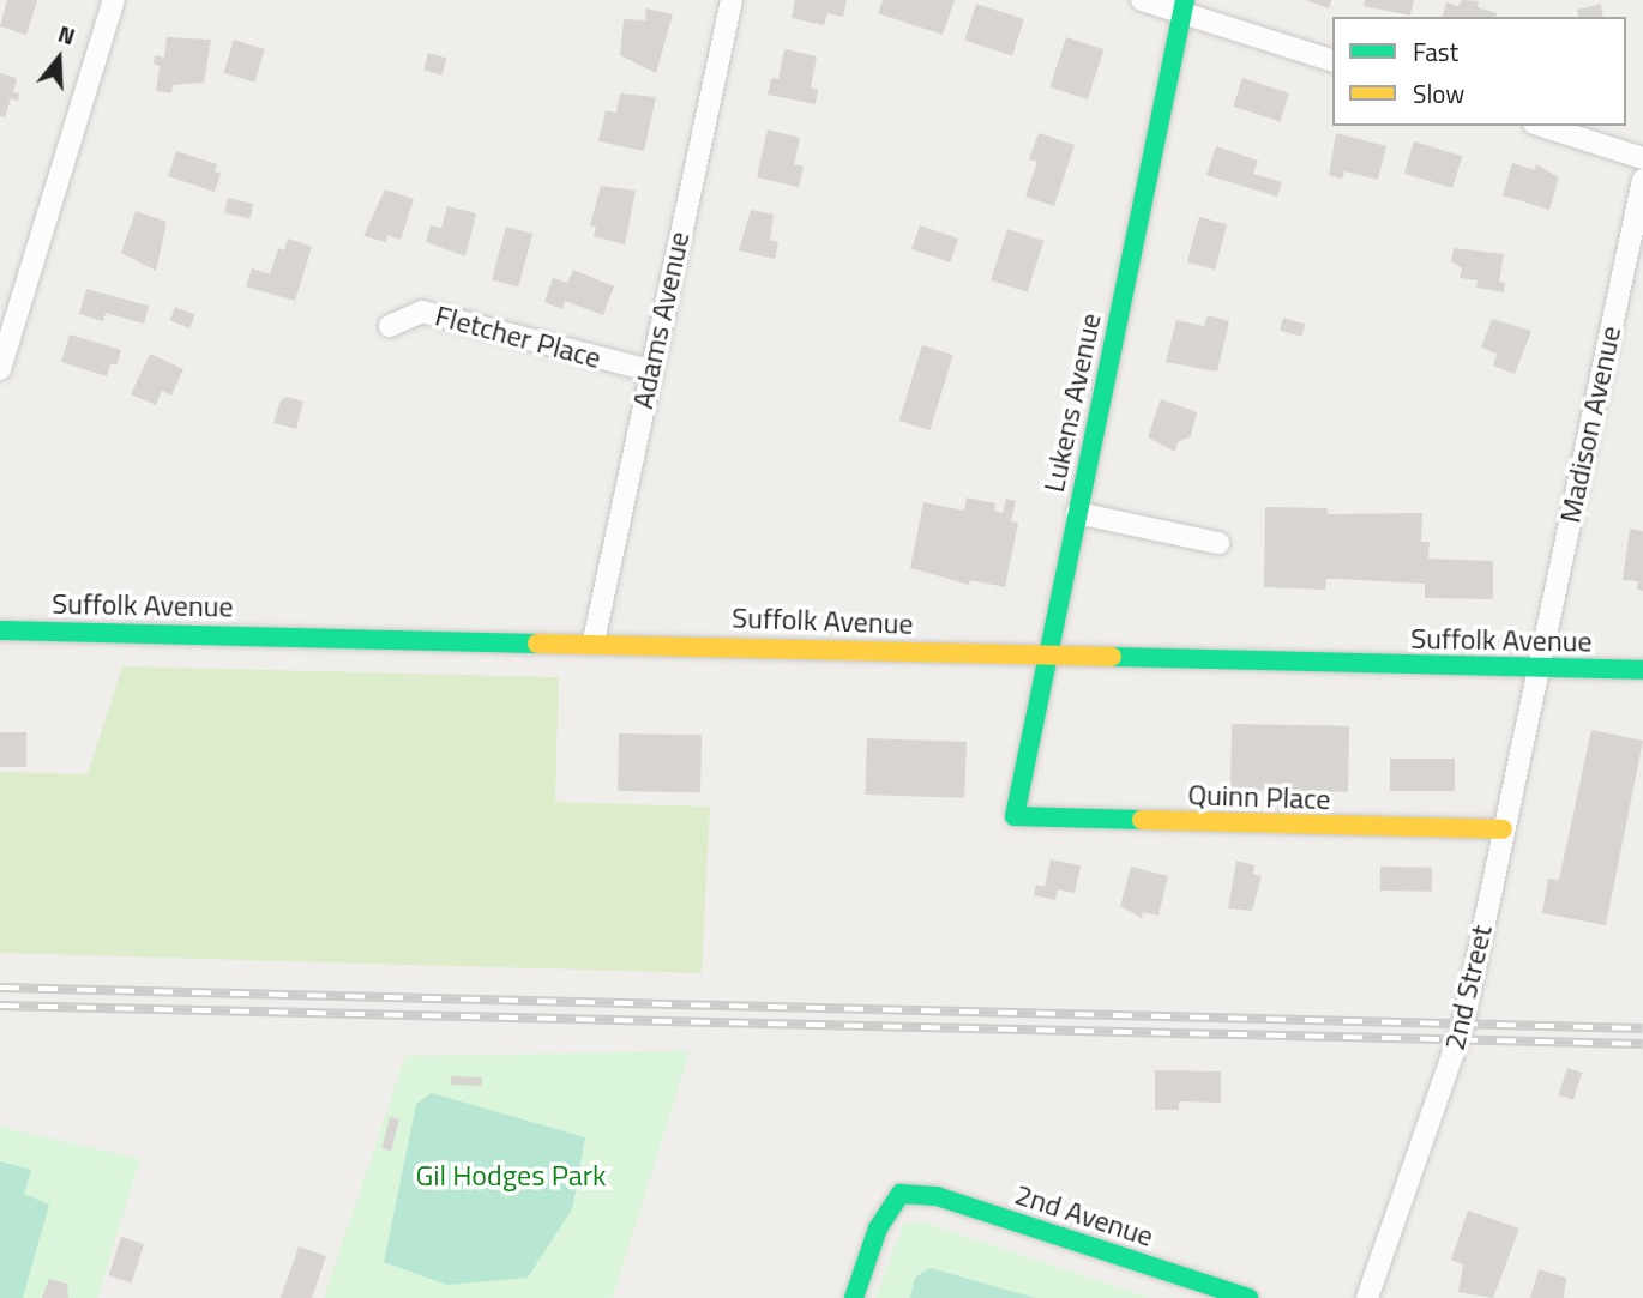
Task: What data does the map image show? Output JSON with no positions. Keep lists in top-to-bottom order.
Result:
{
  "streets": {
    "street": [
      "Adams Avenue",
      "Fletcher Place",
      "Lukens Avenue",
      "Madison Avenue",
      "Suffolk Avenue",
      "Quinn Place",
      "2nd Street",
      "2nd Avenue"
    ]
  },
  "crossings": [
    ["Adams Avenue", "Fletcher Place"],
    ["Adams Avenue", "Suffolk Avenue"],
    ["Lukens Avenue", "Suffolk Avenue"],
    ["Lukens Avenue", "Quinn Place"],
    ["Madison Avenue", "Suffolk Avenue"],
    ["Madison Avenue", "2nd Street"],
    ["Suffolk Avenue", "2nd Street"],
    ["Quinn Place", "2nd Street"]
  ],
  "parks": ["Gil Hodges Park"],
  "legend": ["Fast", "Slow"],
  "north": "top"
}
